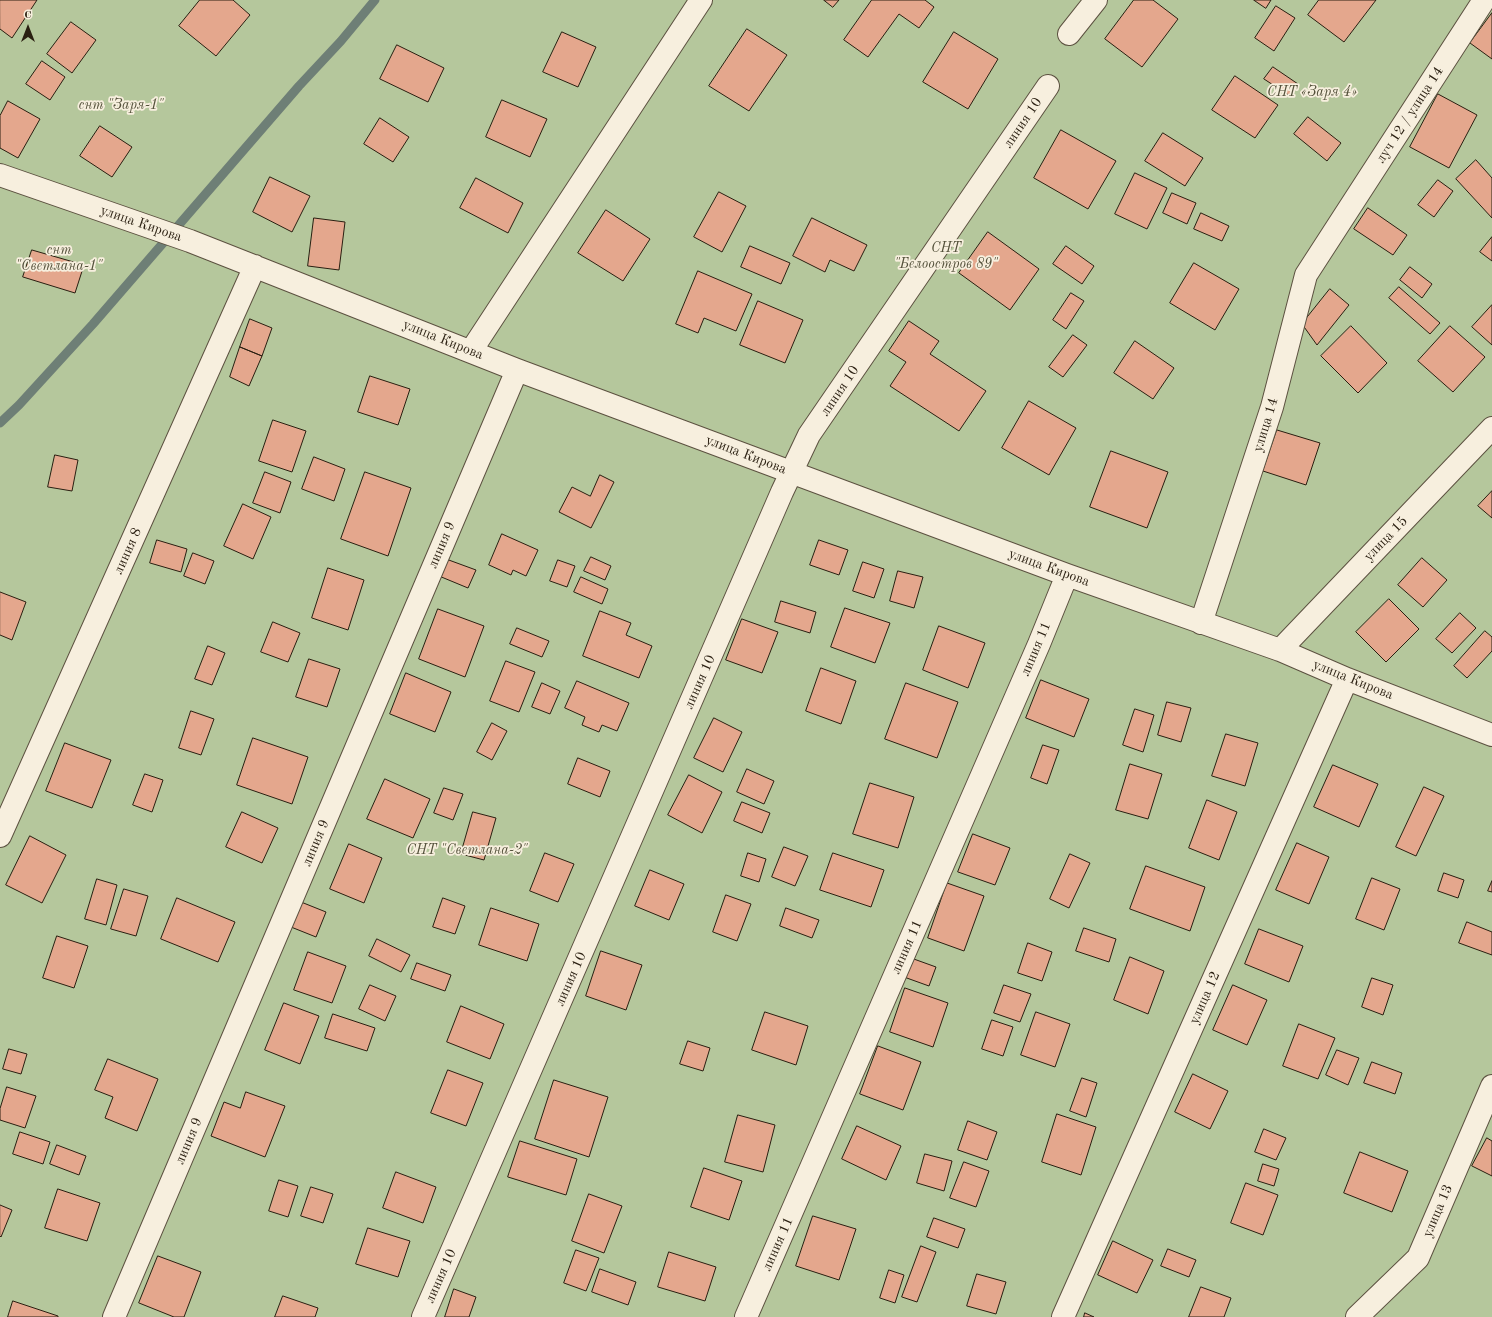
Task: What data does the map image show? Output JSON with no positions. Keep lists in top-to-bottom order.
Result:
{
  "streets": {
    "street": [
      "луч 12 / улица 14",
      "линия 10",
      "улица Кирова",
      "улица 14",
      "улица 15",
      "линия 9",
      "линия 8",
      "линия 11",
      "улица 12",
      "улица 13"
    ]
  },
  "crossings": [
    ["луч 12 / улица 14", "улица 14"],
    ["линия 10", "улица Кирова"],
    ["улица Кирова", "улица 14"],
    ["улица Кирова", "улица 15"],
    ["улица Кирова", "линия 9"],
    ["улица Кирова", "линия 8"],
    ["улица Кирова", "линия 11"],
    ["улица Кирова", "улица 12"]
  ],
  "parks": [
    "СНТ «Заря 4»",
    "снт \"Заря-1\"",
    "СНТ \"Белоостров 89\"",
    "снт \"Светлана-1\"",
    "СНТ \"Светлана-2\""
  ],
  "north": "top"
}
